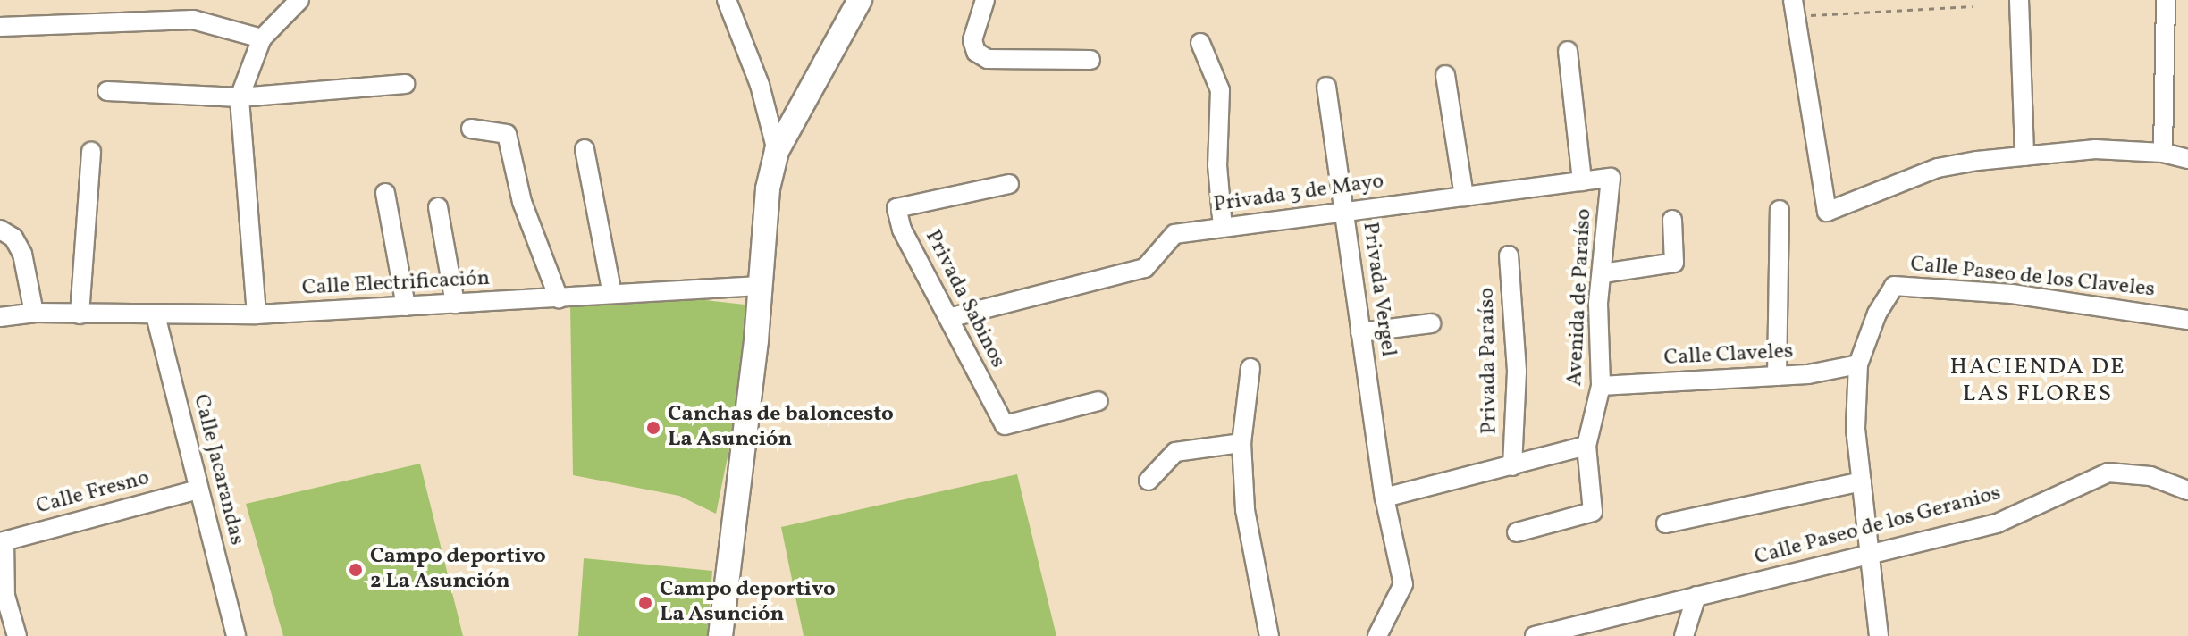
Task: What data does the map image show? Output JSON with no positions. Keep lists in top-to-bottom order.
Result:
{
  "streets": {
    "street": [
      "Privada 3 de Mayo",
      "Calle Paseo de los Claveles",
      "Calle Electrificación",
      "Privada Vergel",
      "Avenida de Paraíso",
      "Privada Sabinos",
      "Calle Claveles",
      "Privada Paraíso",
      "Calle Jacarandas",
      "Calle Fresno",
      "Calle Paseo de los Geranios"
    ]
  },
  "crossings": [
    ["Privada 3 de Mayo", "Privada Vergel"],
    ["Privada 3 de Mayo", "Avenida de Paraíso"],
    ["Privada 3 de Mayo", "Privada Sabinos"],
    ["Calle Paseo de los Claveles", "Calle Claveles"],
    ["Calle Paseo de los Claveles", "Calle Paseo de los Geranios"],
    ["Calle Electrificación", "Calle Jacarandas"],
    ["Avenida de Paraíso", "Calle Claveles"],
    ["Calle Jacarandas", "Calle Fresno"]
  ],
  "districts": ["HACIENDA DE LAS FLORES"],
  "places": ["Canchas de baloncesto La Asunción", "Campo deportivo 2 La Asunción", "Campo deportivo La Asunción"]
}
